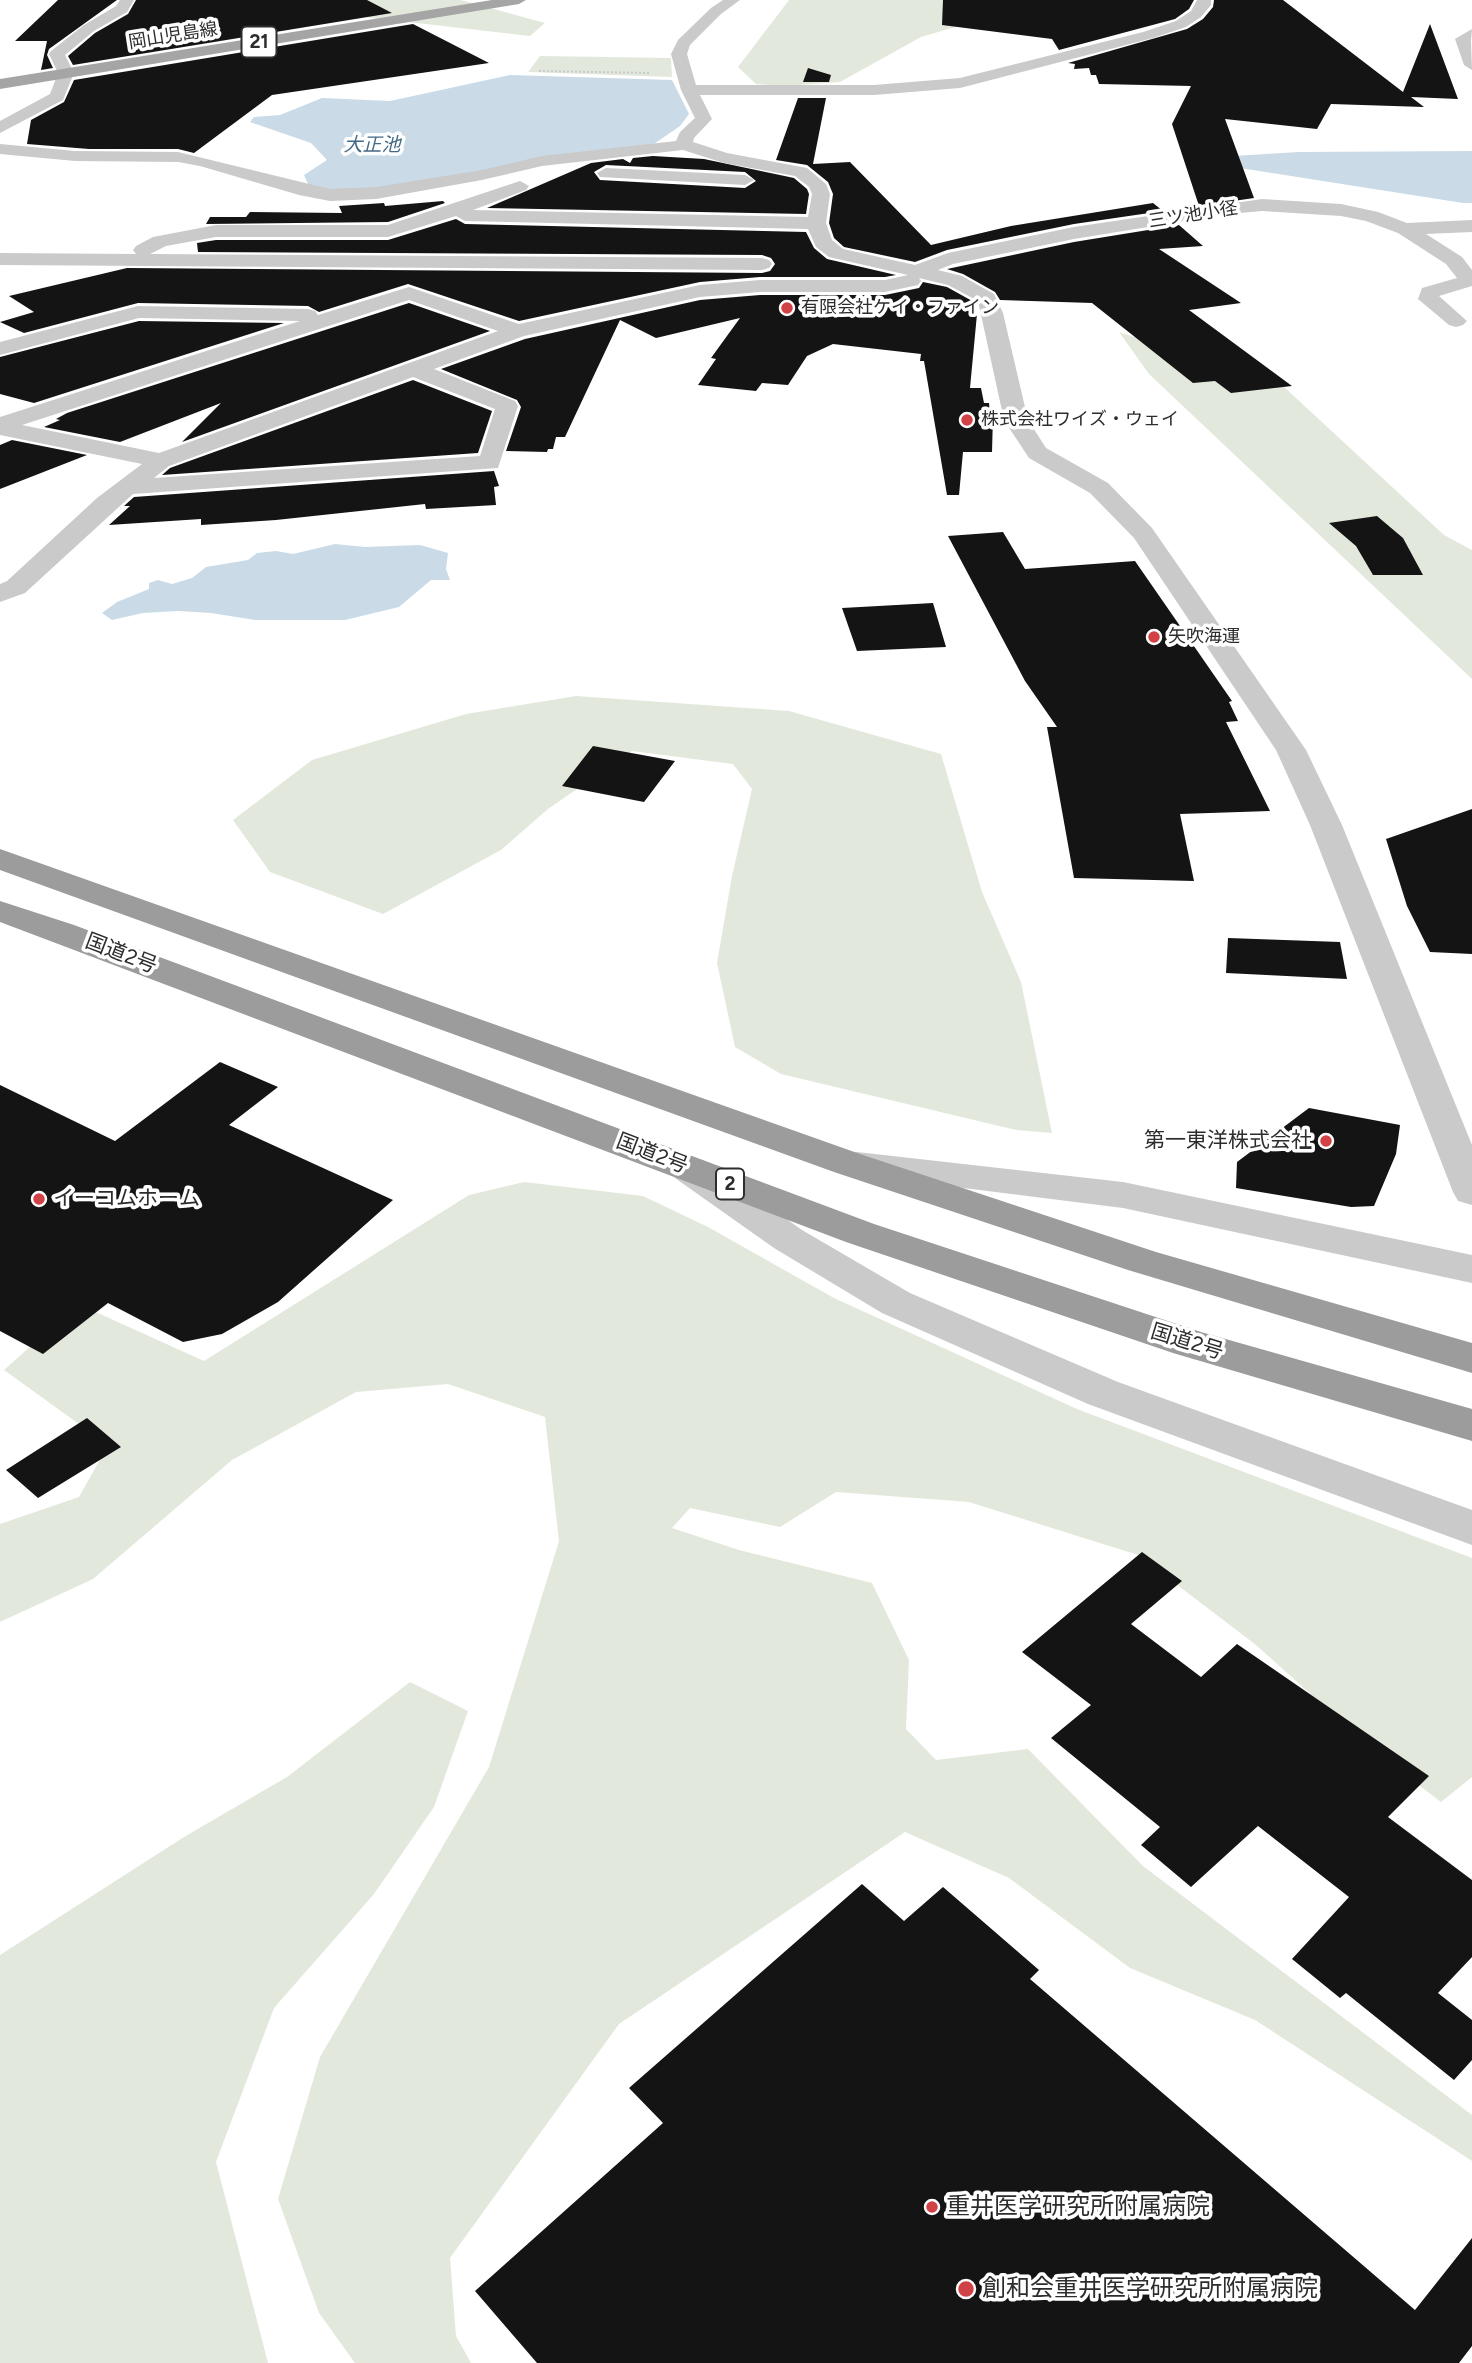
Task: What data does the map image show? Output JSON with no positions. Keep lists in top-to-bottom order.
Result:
{
  "streets": {
    "highway": ["国道2号", "2"],
    "main road": ["岡山児島線", "21"],
    "street": ["三ツ池小径"]
  },
  "water": ["大正池"],
  "places": [
    "有限会社ケイ・ファイン",
    "株式会社ワイズ・ウェイ",
    "矢吹海運",
    "第一東洋株式会社",
    "イーコムホーム",
    "重井医学研究所附属病院",
    "創和会重井医学研究所附属病院"
  ]
}
